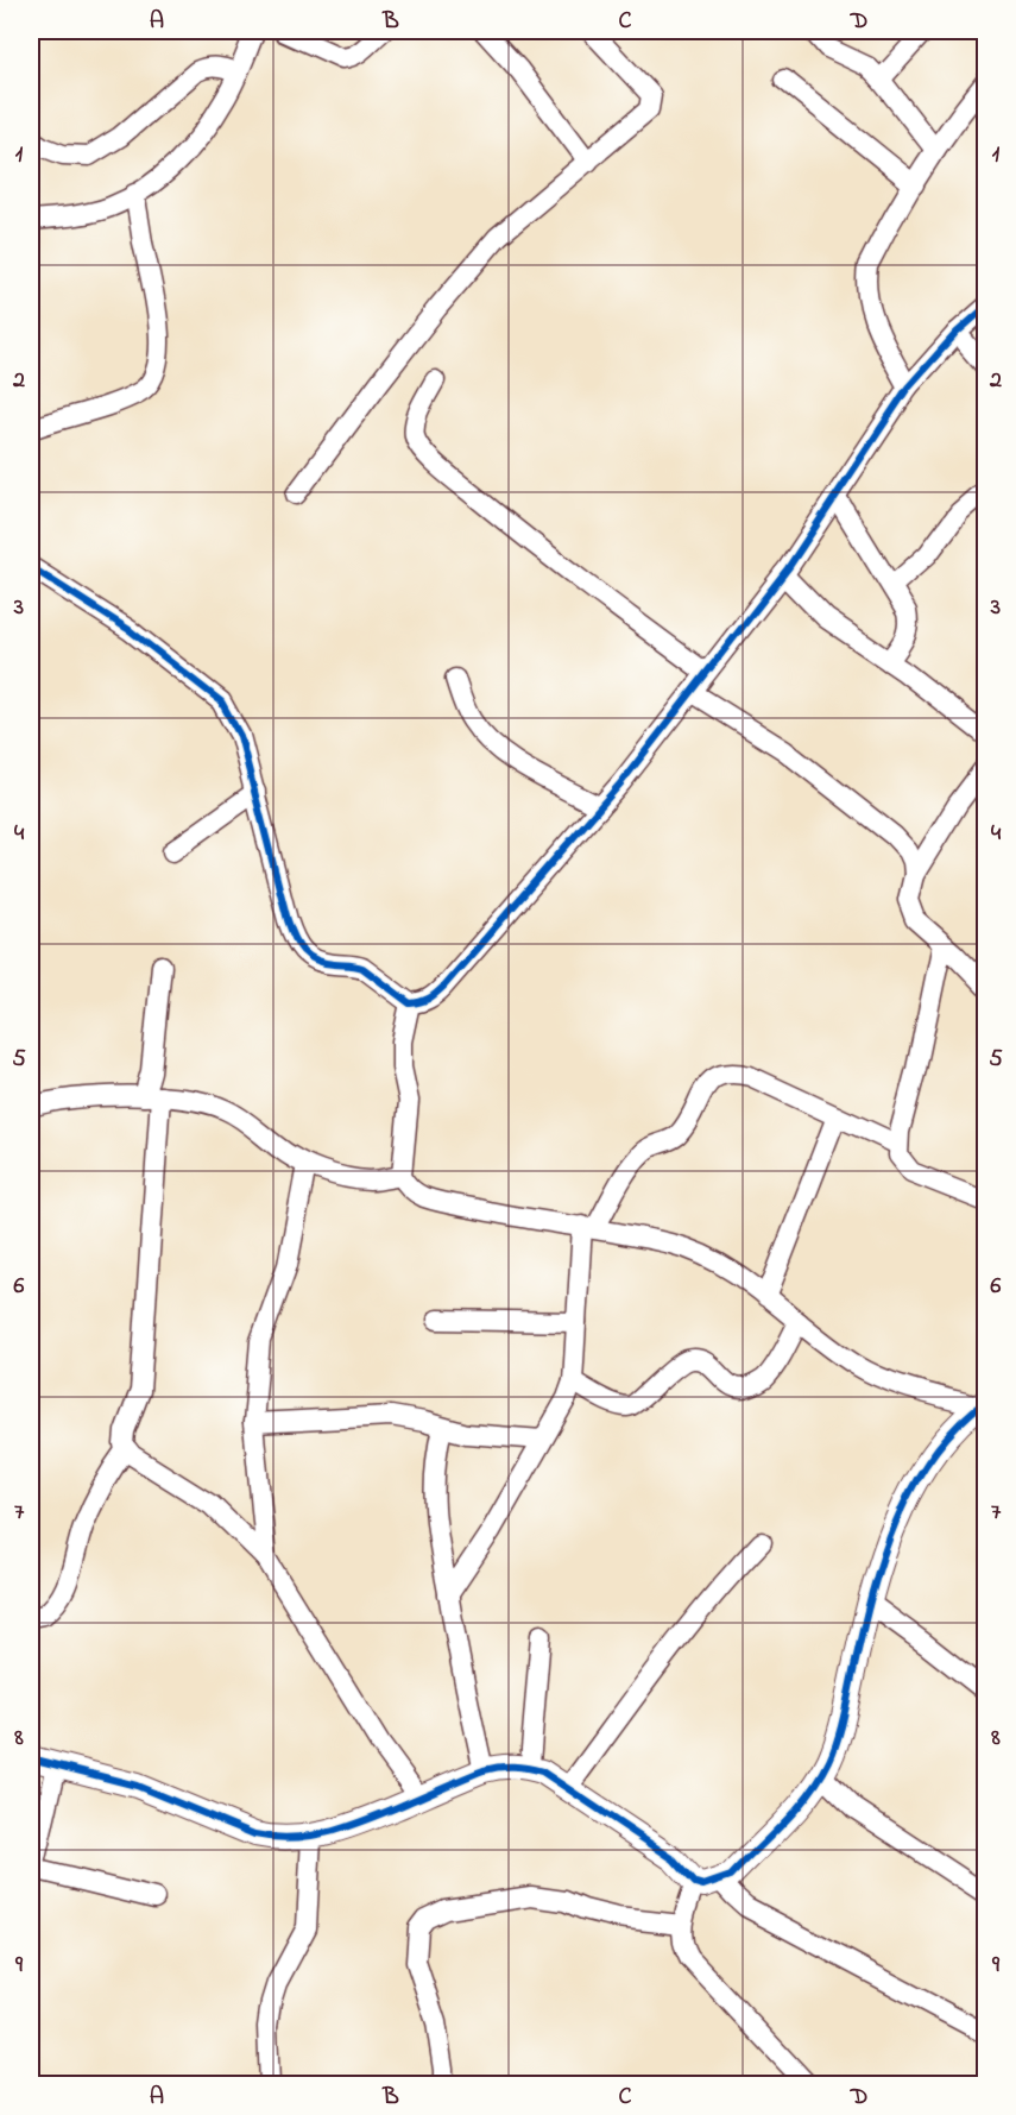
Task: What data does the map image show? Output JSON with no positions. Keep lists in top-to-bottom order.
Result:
{
  "grid": {
    "columns": [
      "A",
      "B",
      "C",
      "D"
    ],
    "rows": [
      "1",
      "2",
      "3",
      "4",
      "5",
      "6",
      "7",
      "8",
      "9"
    ]
  }
}
